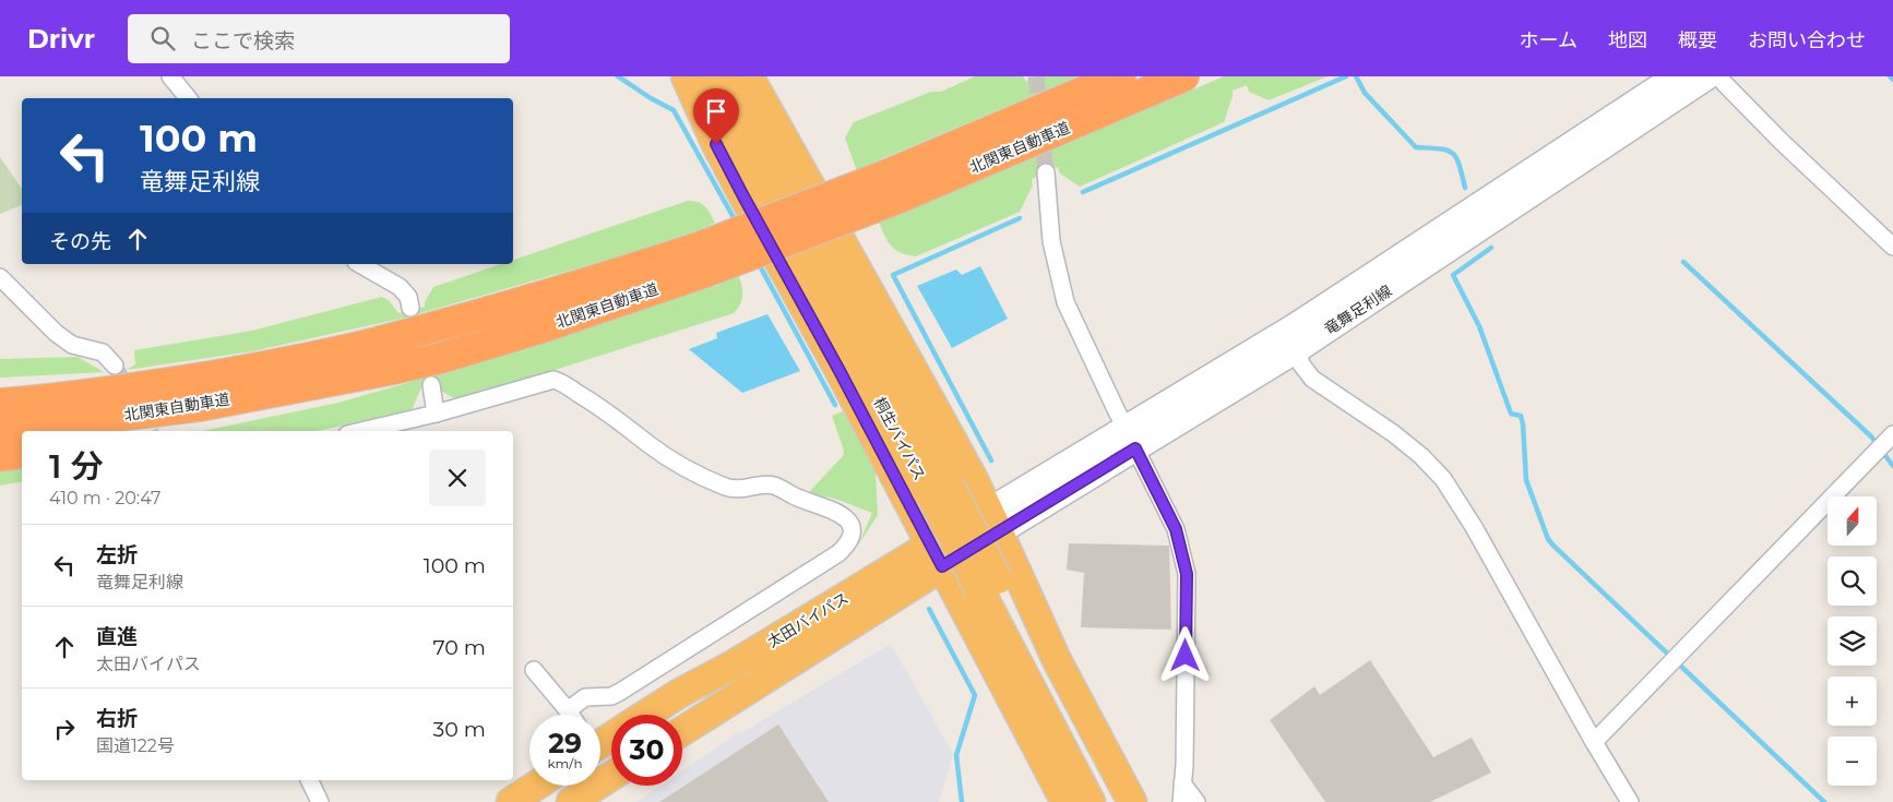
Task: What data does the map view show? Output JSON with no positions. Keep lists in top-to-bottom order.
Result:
{
  "streets": {
    "highway": ["北関東自動車道", "桐生バイパス", "太田バイパス"],
    "main road": ["竜舞足利線"]
  },
  "crossings": [
    ["竜舞足利線", "太田バイパス"]
  ],
  "north": "top",
  "page": {
    "header": "Drivr",
    "search": "ここで検索",
    "nav": [
      "ホーム",
      "地図",
      "概要",
      "お問い合わせ"
    ],
    "turn": ["100 m", "竜舞足利線"],
    "then": "その先",
    "heading": ["1 分", "410 m · 20:47"],
    "map_buttons": ["+", "−"],
    "list": [
      {
        "name": "左折",
        "note": "竜舞足利線",
        "value": "100 m"
      },
      {
        "name": "直進",
        "note": "太田バイパス",
        "value": "70 m"
      },
      {
        "name": "右折",
        "note": "国道122号",
        "value": "30 m"
      }
    ],
    "speed": "29 km/h",
    "limit": "30"
  }
}
